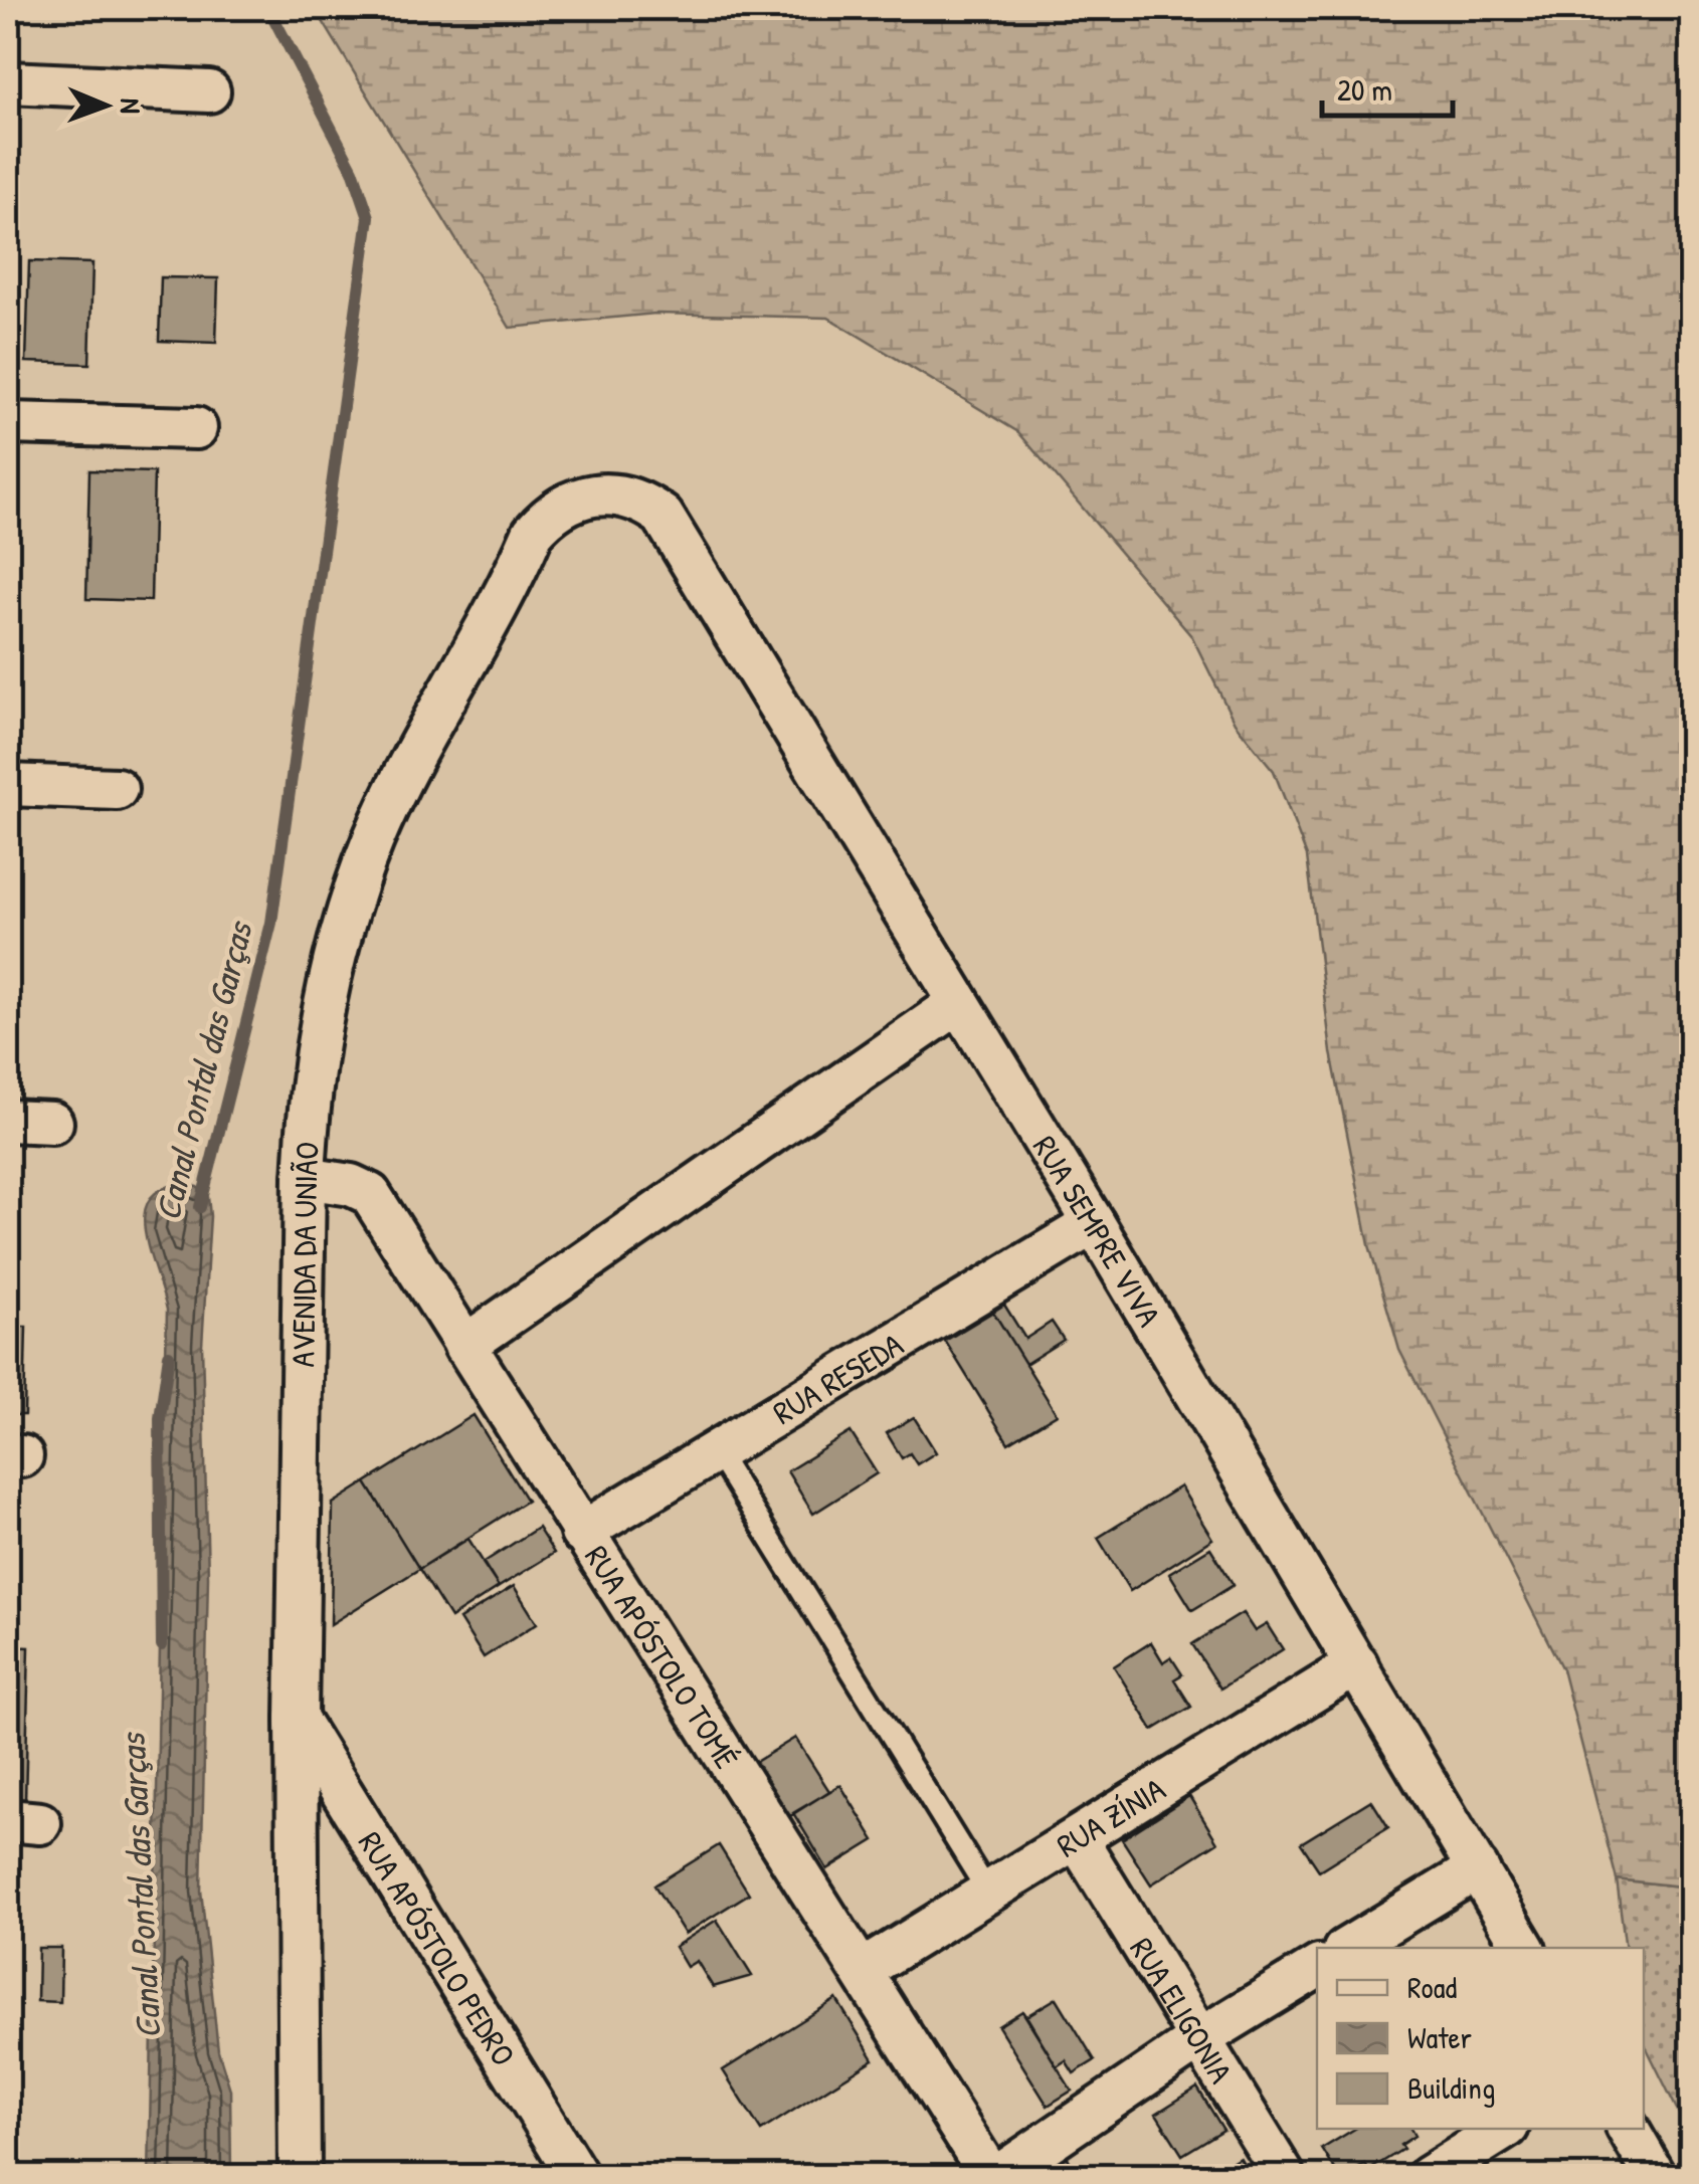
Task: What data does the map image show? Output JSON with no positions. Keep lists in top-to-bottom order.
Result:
{
  "streets": {
    "street": [
      "RUA SEMPRE VIVA",
      "AVENIDA DA UNIÃO",
      "RUA RESEDA",
      "RUA APÓSTOLO TOMÉ",
      "RUA ZÍNIA",
      "RUA APÓSTOLO PEDRO",
      "RUA ELIGONIA"
    ]
  },
  "crossings": [
    ["RUA SEMPRE VIVA", "AVENIDA DA UNIÃO"],
    ["RUA SEMPRE VIVA", "RUA RESEDA"],
    ["RUA SEMPRE VIVA", "RUA ZÍNIA"],
    ["AVENIDA DA UNIÃO", "RUA APÓSTOLO TOMÉ"],
    ["AVENIDA DA UNIÃO", "RUA APÓSTOLO PEDRO"],
    ["RUA RESEDA", "RUA APÓSTOLO TOMÉ"],
    ["RUA APÓSTOLO TOMÉ", "RUA ZÍNIA"],
    ["RUA ZÍNIA", "RUA ELIGONIA"]
  ],
  "water": ["Canal Pontal das Garças"],
  "legend": ["Road", "Water", "Building"],
  "scale_bar": "20 m",
  "north": "right"
}
